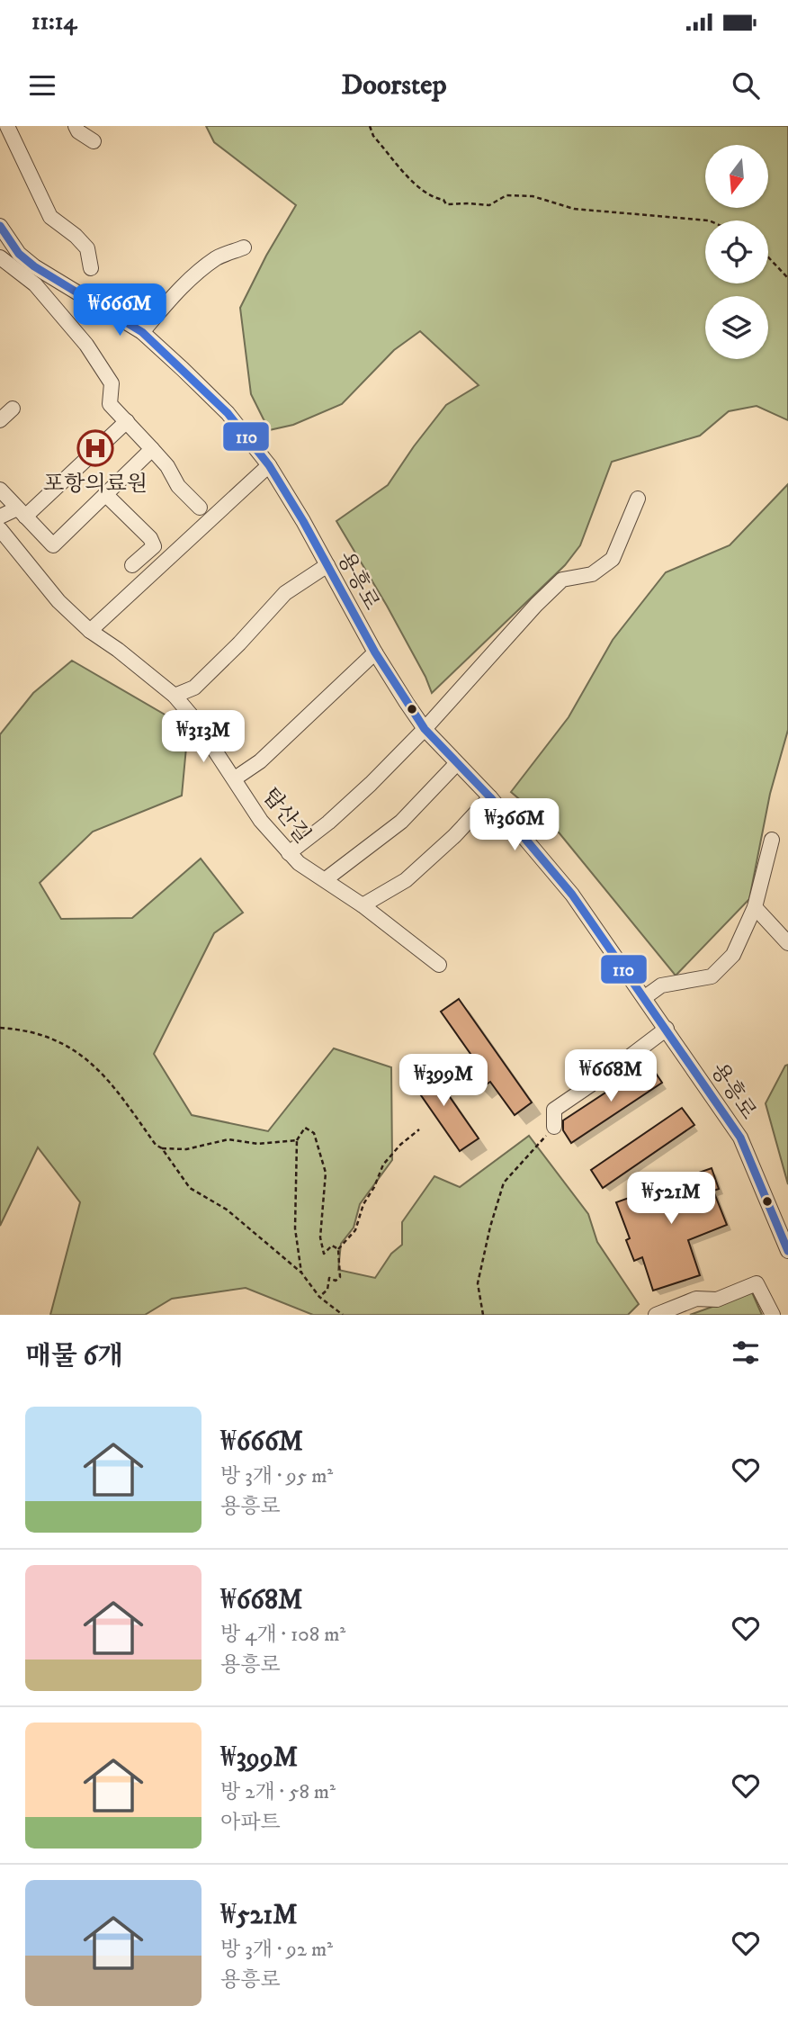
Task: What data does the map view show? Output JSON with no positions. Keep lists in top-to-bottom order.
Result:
{
  "streets": {
    "street": ["용흥로", "탑산길"]
  },
  "places": {
    "hospital": ["포항의료원"]
  },
  "lines": ["transit line 110"],
  "north": "bottom",
  "page": {
    "status": "11:14",
    "header": "Doorstep",
    "price": [
      "₩666M",
      "₩313M",
      "₩366M",
      "₩668M",
      "₩399M",
      "₩521M"
    ],
    "heading": "매물 6개",
    "list": [
      {
        "name": "₩666M",
        "note": "방 3개 · 95 m² · 용흥로"
      },
      {
        "name": "₩668M",
        "note": "방 4개 · 108 m² · 용흥로"
      },
      {
        "name": "₩399M",
        "note": "방 2개 · 58 m² · 아파트"
      },
      {
        "name": "₩521M",
        "note": "방 3개 · 92 m² · 용흥로"
      }
    ]
  }
}
